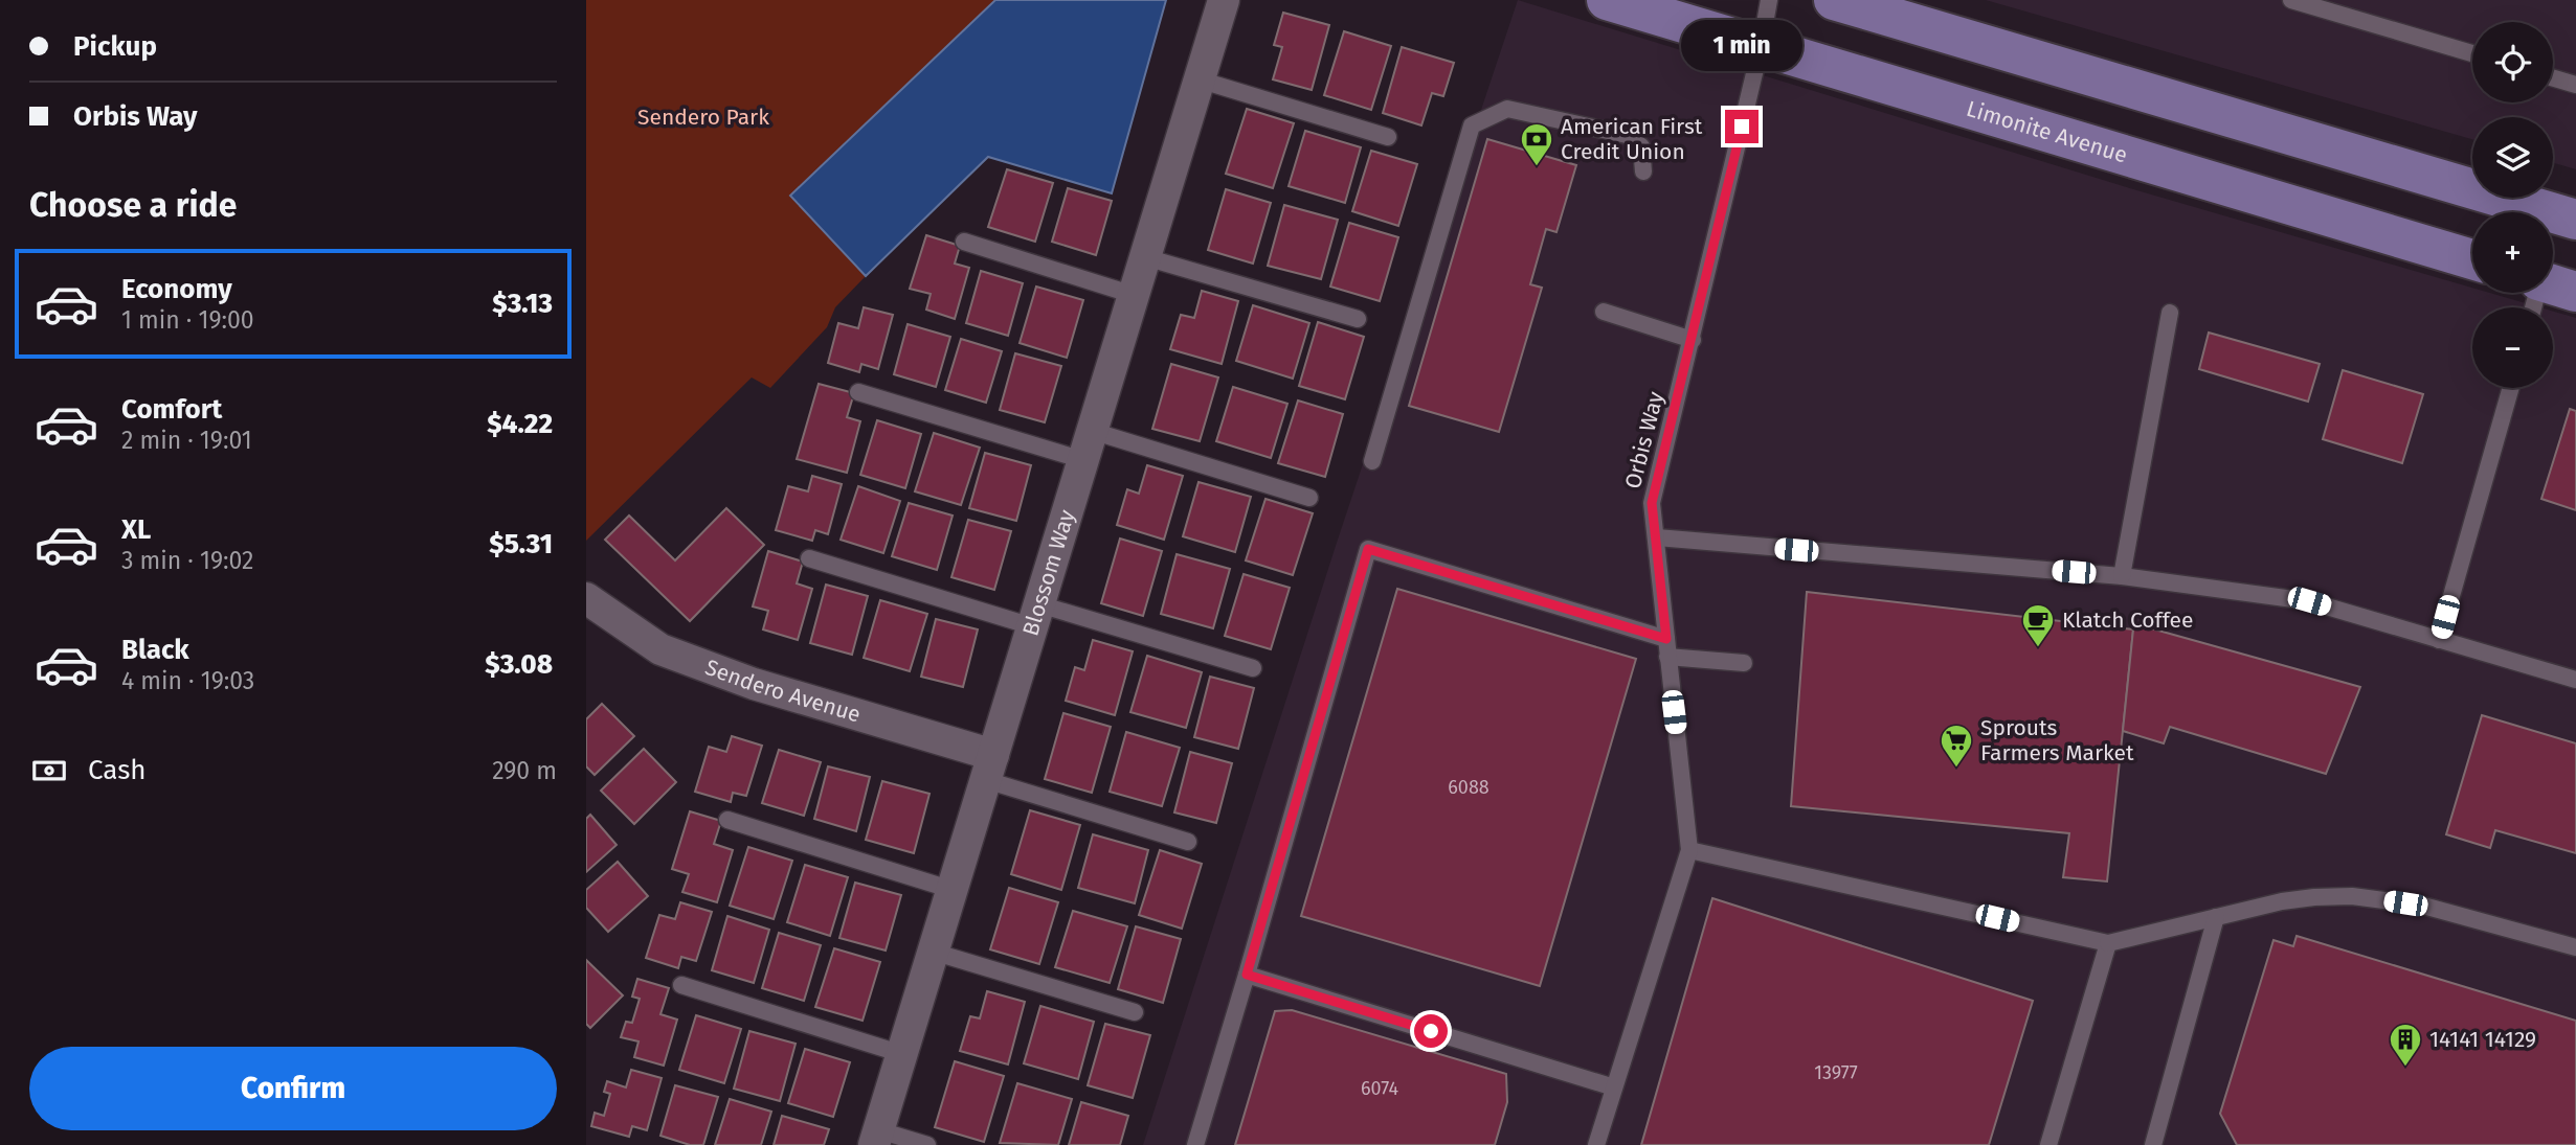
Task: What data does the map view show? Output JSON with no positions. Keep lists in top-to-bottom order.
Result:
{
  "streets": {
    "main road": ["Limonite Avenue"],
    "street": ["Blossom Way", "Sendero Avenue"],
    "lane": ["Orbis Way"]
  },
  "crossings": [
    ["Limonite Avenue", "Orbis Way"],
    ["Blossom Way", "Sendero Avenue"]
  ],
  "parks": ["Sendero Park"],
  "places": {
    "bank": ["American First Credit Union"],
    "cafe": ["Klatch Coffee"],
    "supermarket": ["Sprouts Farmers Market"],
    "building": ["14141 14129"]
  },
  "house_numbers": ["6088", "13977", "6074"],
  "page": {
    "banner": ["Pickup", "Orbis Way"],
    "bubble": "1 min",
    "map_buttons": ["+", "−"],
    "heading": "Choose a ride",
    "list": [
      {
        "name": "Economy",
        "note": "1 min · 19:00",
        "value": "$3.13"
      },
      {
        "name": "Comfort",
        "note": "2 min · 19:01",
        "value": "$4.22"
      },
      {
        "name": "XL",
        "note": "3 min · 19:02",
        "value": "$5.31"
      },
      {
        "name": "Black",
        "note": "4 min · 19:03",
        "value": "$3.08"
      }
    ],
    "pay": ["Cash", "290 m"],
    "buttons": "Confirm"
  }
}
